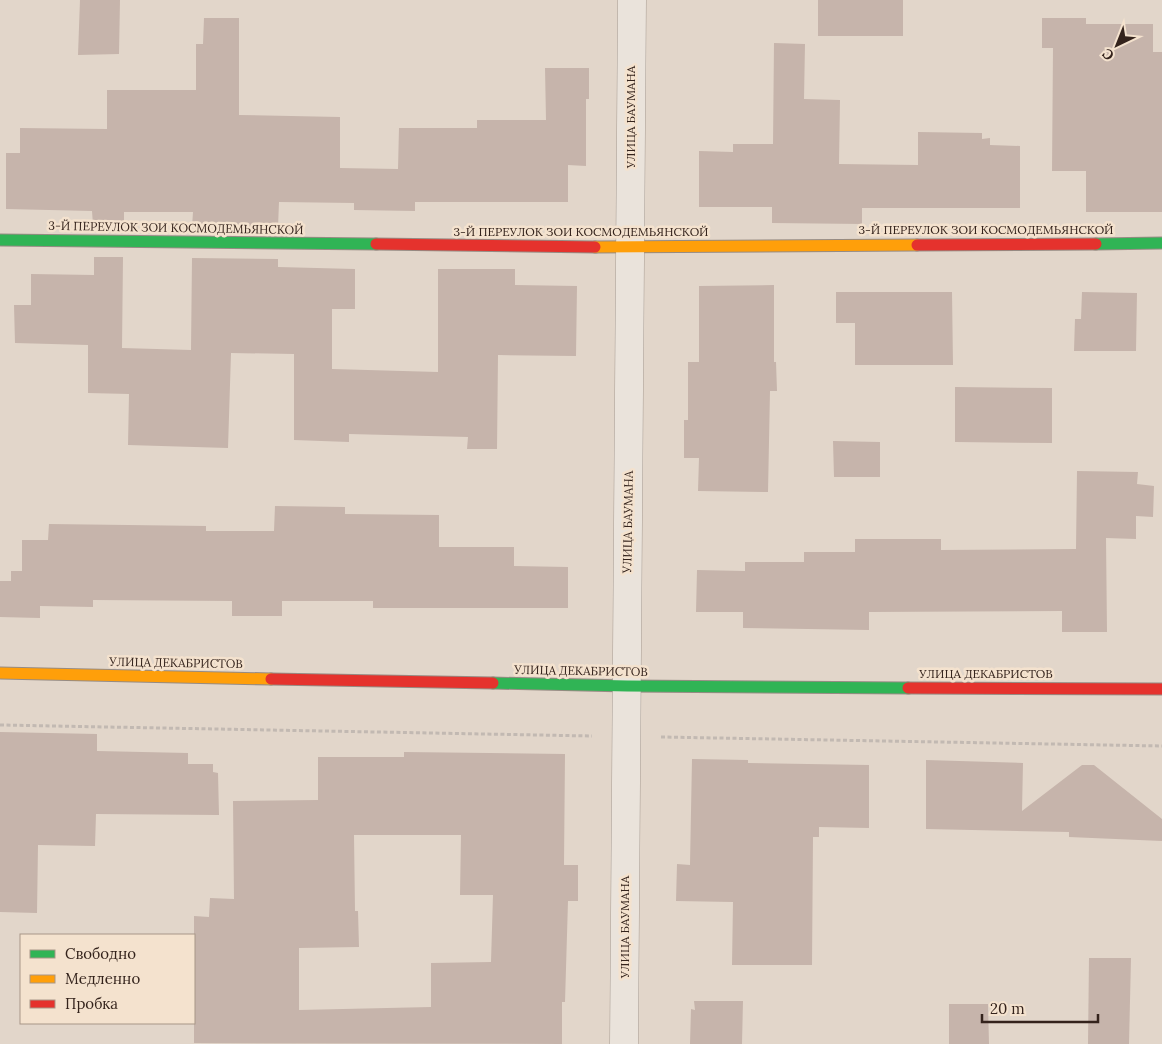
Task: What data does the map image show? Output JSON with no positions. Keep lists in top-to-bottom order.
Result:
{
  "streets": {
    "street": ["УЛИЦА БАУМАНА", "3-Й ПЕРЕУЛОК ЗОИ КОСМОДЕМЬЯНСКОЙ", "УЛИЦА ДЕКАБРИСТОВ"]
  },
  "crossings": [
    ["УЛИЦА БАУМАНА", "3-Й ПЕРЕУЛОК ЗОИ КОСМОДЕМЬЯНСКОЙ"],
    ["УЛИЦА БАУМАНА", "УЛИЦА ДЕКАБРИСТОВ"]
  ],
  "legend": ["Свободно", "Медленно", "Пробка"],
  "scale_bar": "20 m",
  "north": "bottom left"
}
